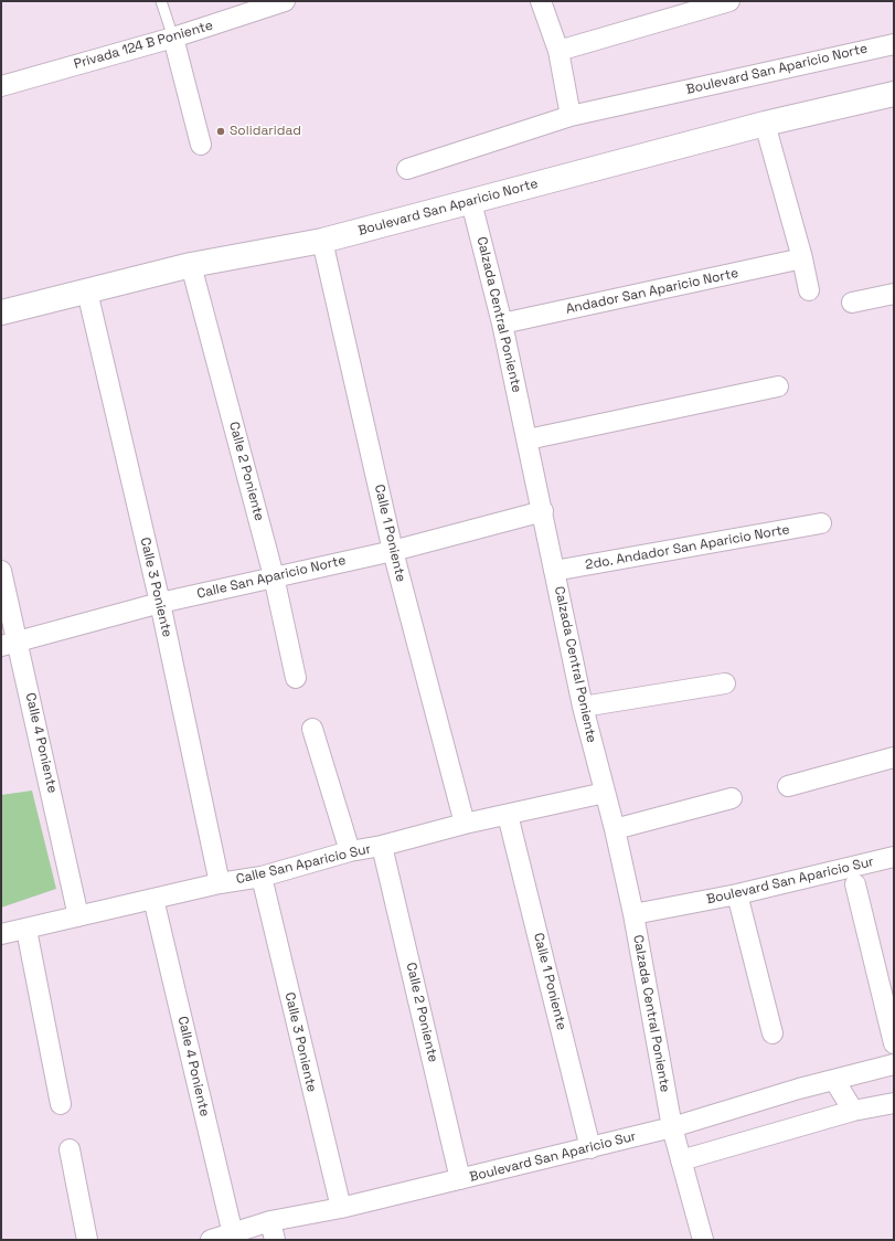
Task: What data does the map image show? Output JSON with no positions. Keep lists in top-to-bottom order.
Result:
{
  "streets": {
    "street": [
      "Privada 124 B Poniente",
      "Boulevard San Aparicio Norte",
      "Andador San Aparicio Norte",
      "Calzada Central Poniente",
      "Calle 2 Poniente",
      "Calle 1 Poniente",
      "2do. Andador San Aparicio Norte",
      "Calle San Aparicio Norte",
      "Calle 3 Poniente",
      "Calle 4 Poniente",
      "Calle San Aparicio Sur",
      "Boulevard San Aparicio Sur"
    ]
  },
  "crossings": [
    ["Boulevard San Aparicio Norte", "Calzada Central Poniente"],
    ["Boulevard San Aparicio Norte", "Calle 2 Poniente"],
    ["Boulevard San Aparicio Norte", "Calle 1 Poniente"],
    ["Boulevard San Aparicio Norte", "Calle 3 Poniente"],
    ["Andador San Aparicio Norte", "Calzada Central Poniente"],
    ["Calzada Central Poniente", "2do. Andador San Aparicio Norte"],
    ["Calzada Central Poniente", "Calle San Aparicio Norte"],
    ["Calzada Central Poniente", "Calle San Aparicio Sur"],
    ["Calzada Central Poniente", "Boulevard San Aparicio Sur"],
    ["Calle 2 Poniente", "Calle San Aparicio Norte"],
    ["Calle 2 Poniente", "Calle San Aparicio Sur"],
    ["Calle 2 Poniente", "Boulevard San Aparicio Sur"],
    ["Calle 1 Poniente", "Calle San Aparicio Norte"],
    ["Calle 1 Poniente", "Calle San Aparicio Sur"],
    ["Calle 1 Poniente", "Boulevard San Aparicio Sur"],
    ["Calle San Aparicio Norte", "Calle 3 Poniente"],
    ["Calle San Aparicio Norte", "Calle 4 Poniente"],
    ["Calle 3 Poniente", "Calle San Aparicio Sur"],
    ["Calle 3 Poniente", "Boulevard San Aparicio Sur"],
    ["Calle 4 Poniente", "Calle San Aparicio Sur"],
    ["Calle 4 Poniente", "Boulevard San Aparicio Sur"]
  ],
  "places": ["Solidaridad"]
}
